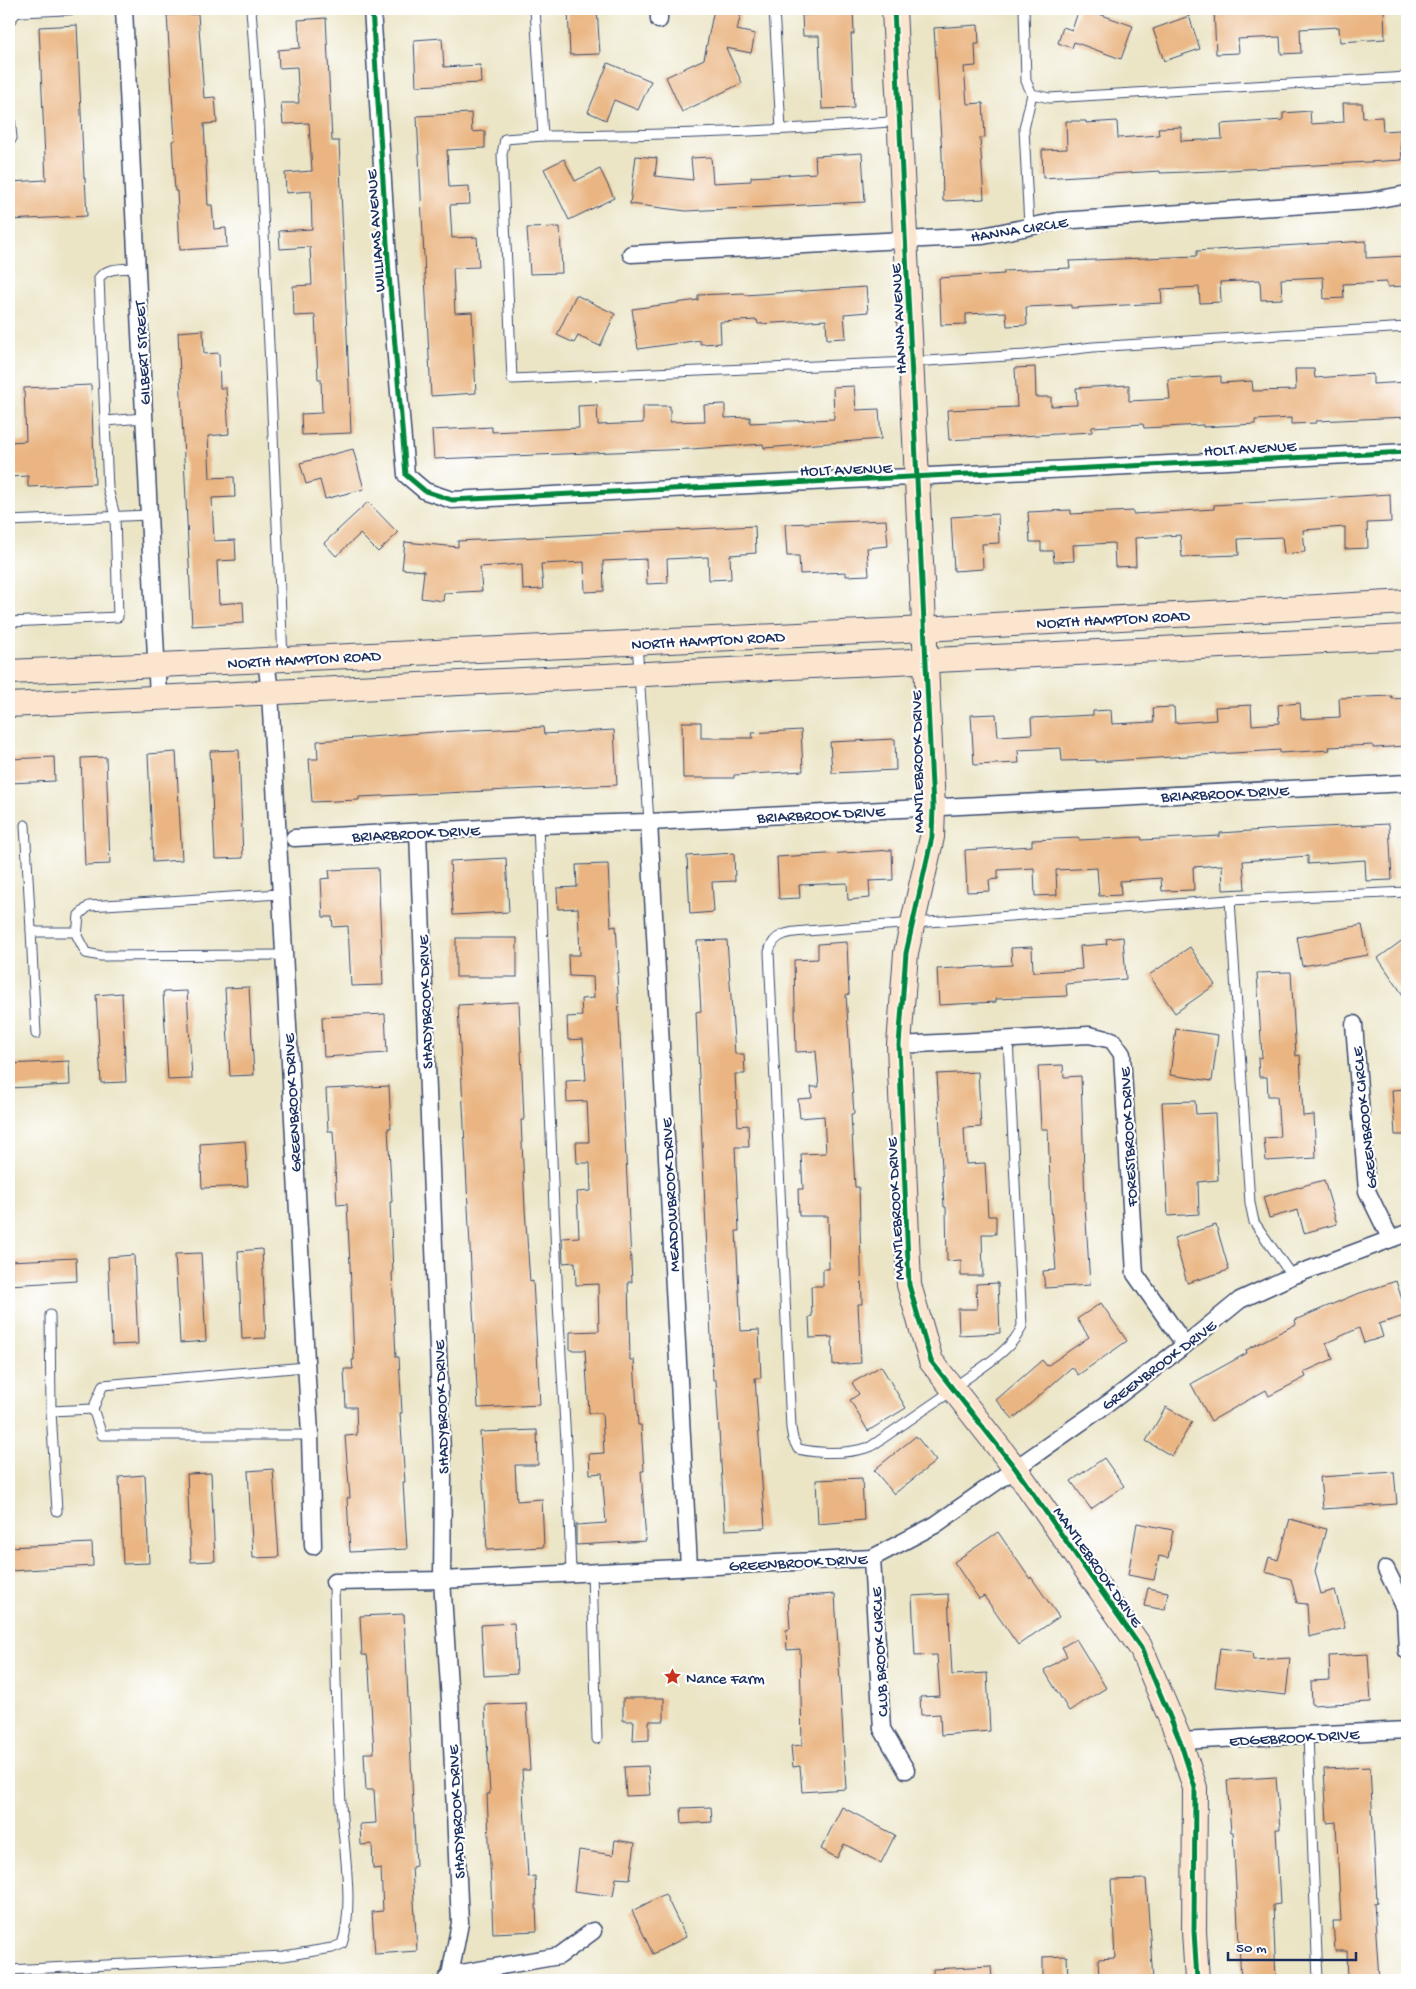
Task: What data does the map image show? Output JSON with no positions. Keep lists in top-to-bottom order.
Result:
{
  "streets": {
    "main road": ["HANNA AVENUE", "NORTH HAMPTON ROAD", "MANTLEBROOK DRIVE"],
    "street": [
      "HANNA CIRCLE",
      "WILLIAMS AVENUE",
      "GILBERT STREET",
      "HOLT AVENUE",
      "BRIARBROOK DRIVE",
      "SHADYBROOK DRIVE",
      "GREENBROOK DRIVE",
      "GREENBROOK CIRCLE",
      "FORESTBROOK DRIVE",
      "MEADOWBROOK DRIVE",
      "CLUB BROOK CIRCLE",
      "EDGEBROOK DRIVE"
    ]
  },
  "crossings": [
    ["HANNA CIRCLE", "HANNA AVENUE"],
    ["WILLIAMS AVENUE", "HOLT AVENUE"],
    ["HANNA AVENUE", "HOLT AVENUE"],
    ["HANNA AVENUE", "NORTH HAMPTON ROAD"],
    ["HANNA AVENUE", "MANTLEBROOK DRIVE"],
    ["GILBERT STREET", "NORTH HAMPTON ROAD"],
    ["NORTH HAMPTON ROAD", "MANTLEBROOK DRIVE"],
    ["NORTH HAMPTON ROAD", "GREENBROOK DRIVE"],
    ["MANTLEBROOK DRIVE", "BRIARBROOK DRIVE"],
    ["MANTLEBROOK DRIVE", "GREENBROOK DRIVE"],
    ["MANTLEBROOK DRIVE", "FORESTBROOK DRIVE"],
    ["MANTLEBROOK DRIVE", "EDGEBROOK DRIVE"],
    ["BRIARBROOK DRIVE", "SHADYBROOK DRIVE"],
    ["BRIARBROOK DRIVE", "MEADOWBROOK DRIVE"],
    ["SHADYBROOK DRIVE", "GREENBROOK DRIVE"],
    ["GREENBROOK DRIVE", "GREENBROOK CIRCLE"],
    ["GREENBROOK DRIVE", "FORESTBROOK DRIVE"],
    ["GREENBROOK DRIVE", "MEADOWBROOK DRIVE"],
    ["GREENBROOK DRIVE", "CLUB BROOK CIRCLE"]
  ],
  "places": {
    "place": ["Nance Farm"]
  },
  "scale_bar": "50 m"
}
